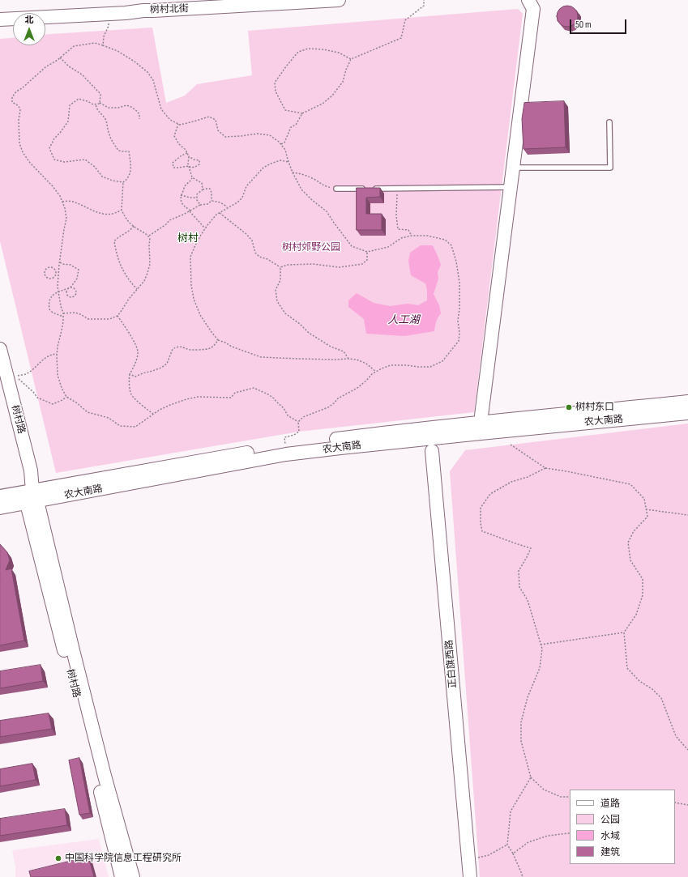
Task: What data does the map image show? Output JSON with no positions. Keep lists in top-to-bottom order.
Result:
{
  "streets": {
    "main road": [
      "树村北街",
      "树村路",
      "农大南路",
      "正白旗西路"
    ]
  },
  "crossings": [
    ["树村路", "农大南路"]
  ],
  "districts": ["树村"],
  "water": ["人工湖"],
  "parks": ["树村郊野公园"],
  "places": ["树村东口", "中国科学院信息工程研究所"],
  "legend": [
    "道路",
    "公园",
    "水域",
    "建筑"
  ],
  "scale_bar": "50 m",
  "north": "top"
}
